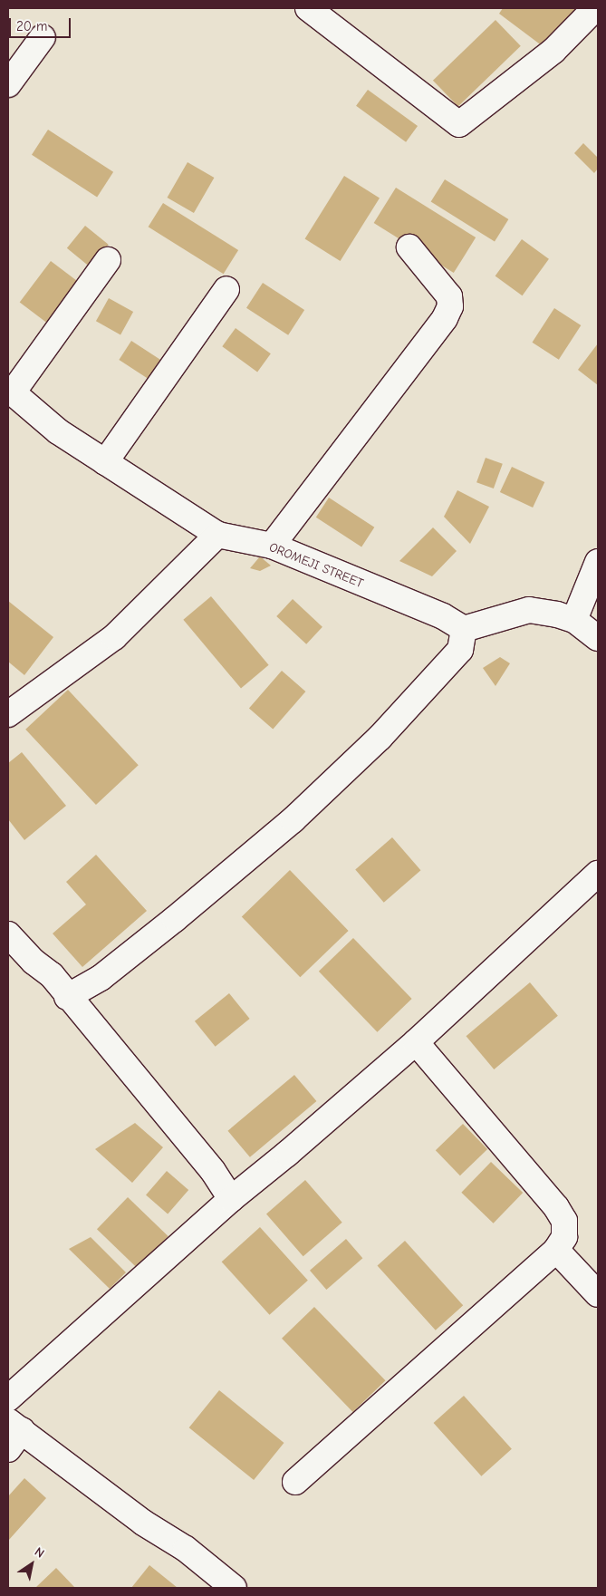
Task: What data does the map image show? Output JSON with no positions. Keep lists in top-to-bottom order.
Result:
{
  "streets": {
    "street": ["OROMEJI STREET"]
  },
  "scale_bar": "20 m",
  "north": "top right"
}
